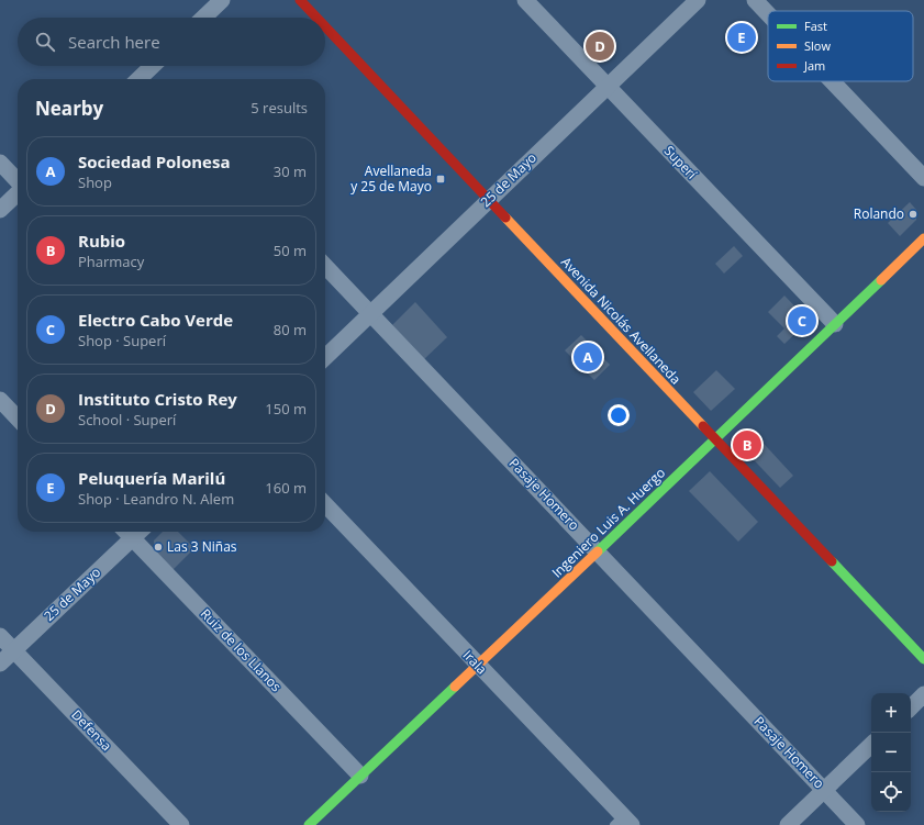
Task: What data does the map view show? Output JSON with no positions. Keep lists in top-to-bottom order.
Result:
{
  "streets": {
    "main road": ["Avenida Nicolás Avellaneda", "Ingeniero Luis A. Huergo"],
    "street": [
      "Superí",
      "25 de Mayo",
      "Pasaje Homero",
      "Ruiz de los Llanos",
      "Irala",
      "Defensa"
    ]
  },
  "crossings": [
    ["Superí", "25 de Mayo"],
    ["Superí", "Ingeniero Luis A. Huergo"],
    ["25 de Mayo", "Avenida Nicolás Avellaneda"],
    ["25 de Mayo", "Pasaje Homero"],
    ["25 de Mayo", "Ruiz de los Llanos"],
    ["25 de Mayo", "Defensa"],
    ["Avenida Nicolás Avellaneda", "Ingeniero Luis A. Huergo"],
    ["Pasaje Homero", "Ingeniero Luis A. Huergo"],
    ["Ingeniero Luis A. Huergo", "Ruiz de los Llanos"],
    ["Ingeniero Luis A. Huergo", "Irala"]
  ],
  "places": {
    "transit": ["Avellaneda y 25 de Mayo"],
    "other": ["Rolando", "Las 3 Niñas"]
  },
  "legend": ["Fast", "Slow", "Jam"],
  "page": {
    "search": "Search here",
    "pins": [
      "E",
      "D",
      "C",
      "A",
      "B"
    ],
    "heading": ["Nearby", "5 results"],
    "list": [
      {
        "mark": "A",
        "name": "Sociedad Polonesa",
        "note": "Shop",
        "value": "30 m"
      },
      {
        "mark": "B",
        "name": "Rubio",
        "note": "Pharmacy",
        "value": "50 m"
      },
      {
        "mark": "C",
        "name": "Electro Cabo Verde",
        "note": "Shop · Superí",
        "value": "80 m"
      },
      {
        "mark": "D",
        "name": "Instituto Cristo Rey",
        "note": "School · Superí",
        "value": "150 m"
      },
      {
        "mark": "E",
        "name": "Peluquería Marilú",
        "note": "Shop · Leandro N. Alem",
        "value": "160 m"
      }
    ],
    "map_buttons": ["+", "−"]
  }
}
